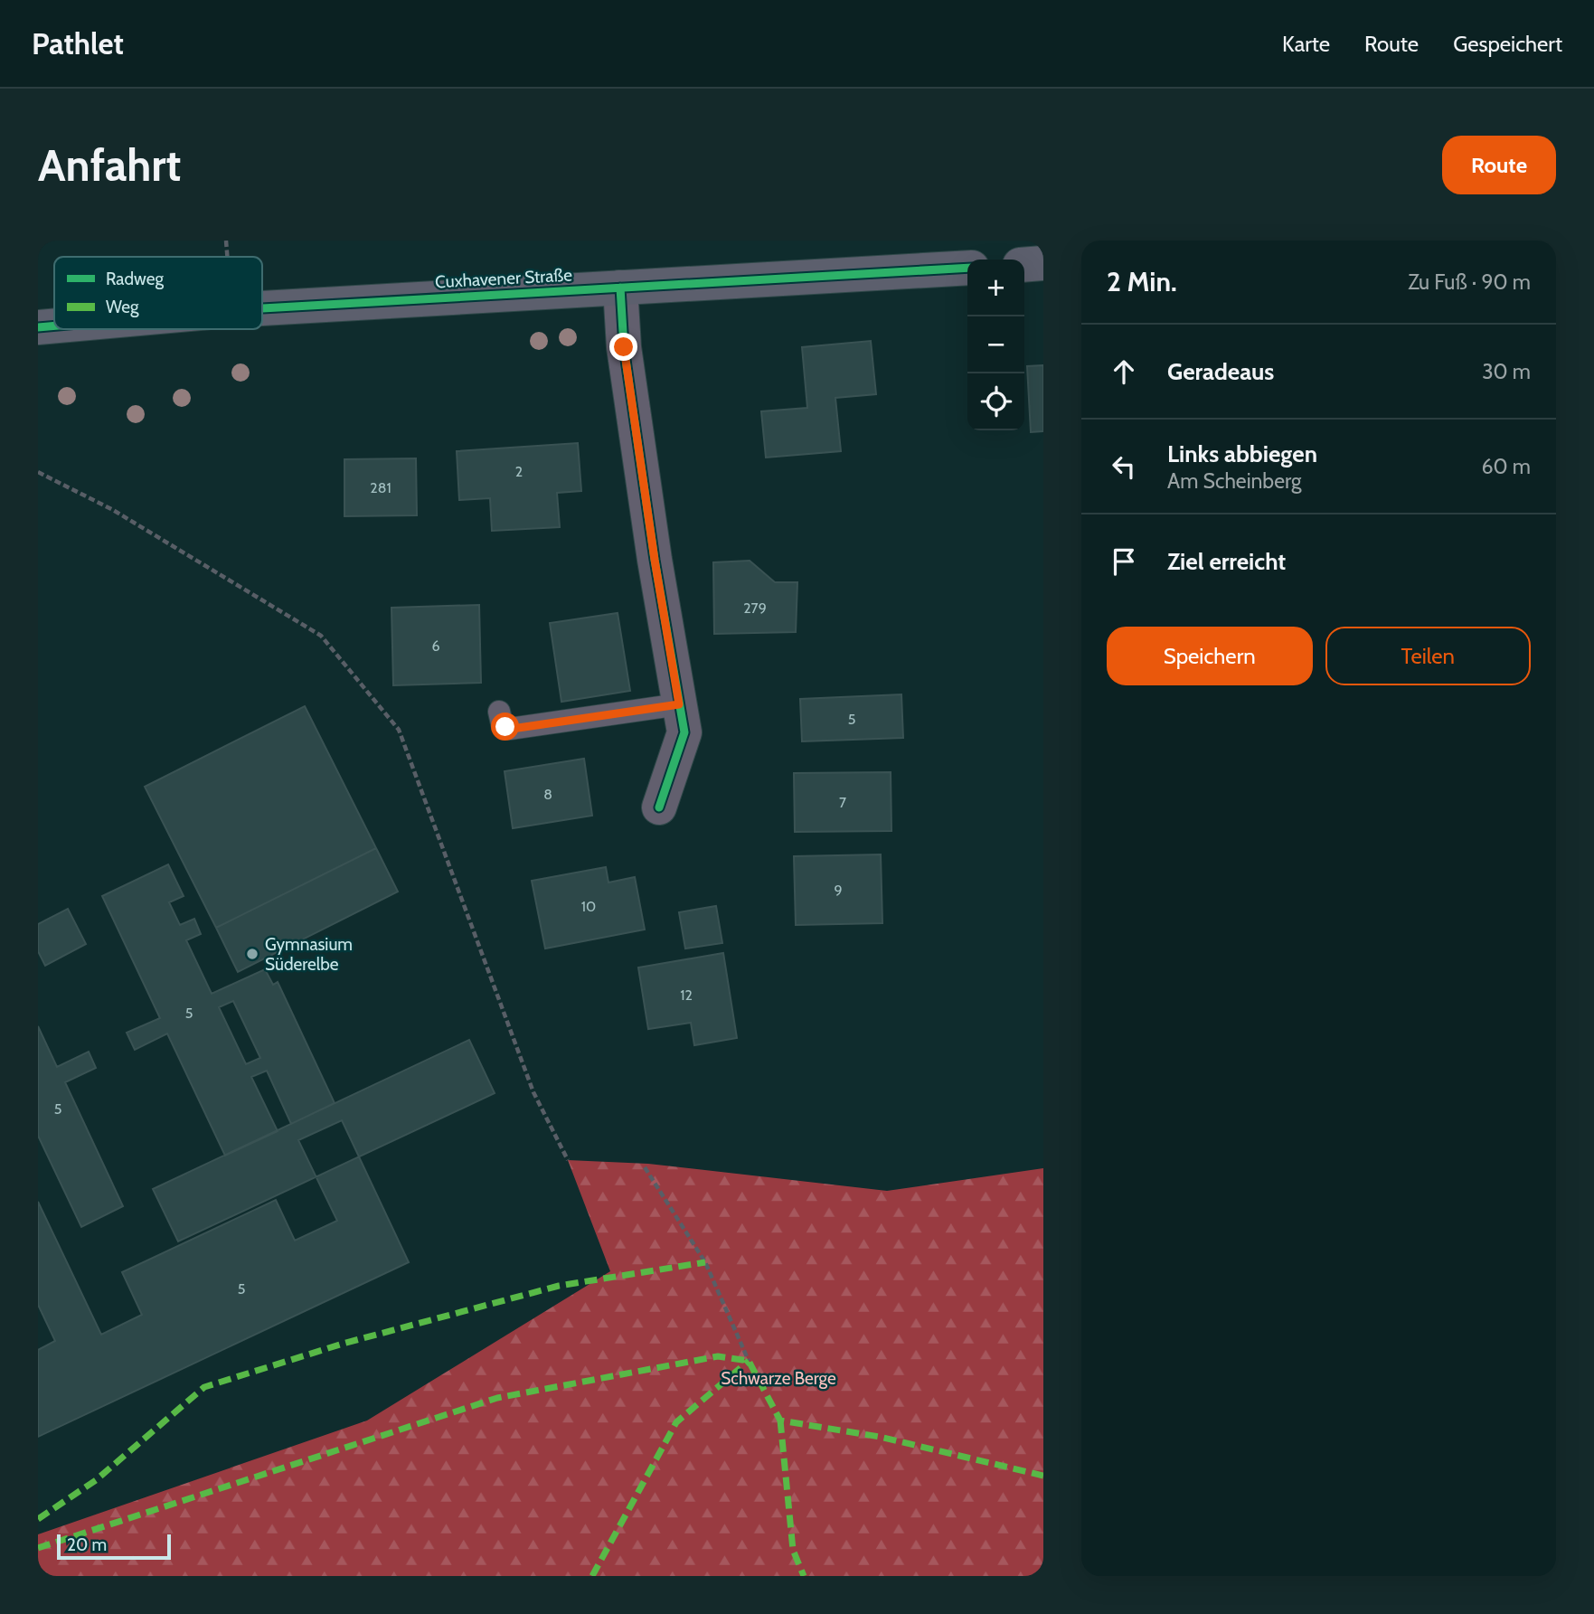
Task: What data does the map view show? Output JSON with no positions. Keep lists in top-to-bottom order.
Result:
{
  "streets": {
    "main road": ["Cuxhavener Straße"]
  },
  "parks": ["Schwarze Berge"],
  "places": ["Gymnasium Süderelbe"],
  "house_numbers": [
    "2",
    "281",
    "279",
    "6",
    "5",
    "8",
    "7",
    "9",
    "10",
    "12",
    "5",
    "5",
    "5"
  ],
  "legend": ["Radweg", "Weg"],
  "scale_bar": "20 m",
  "page": {
    "header": "Pathlet",
    "nav": ["Karte", "Route", "Gespeichert"],
    "buttons": [
      "Route",
      ["Speichern", "Teilen"]
    ],
    "title": "Anfahrt",
    "heading": ["2 Min.", "Zu Fuß · 90 m"],
    "map_buttons": ["+", "−"],
    "list": [
      ["Geradeaus", "30 m"],
      ["Links abbiegen", "Am Scheinberg", "60 m"],
      "Ziel erreicht"
    ],
    "scale": "20 m"
  }
}
